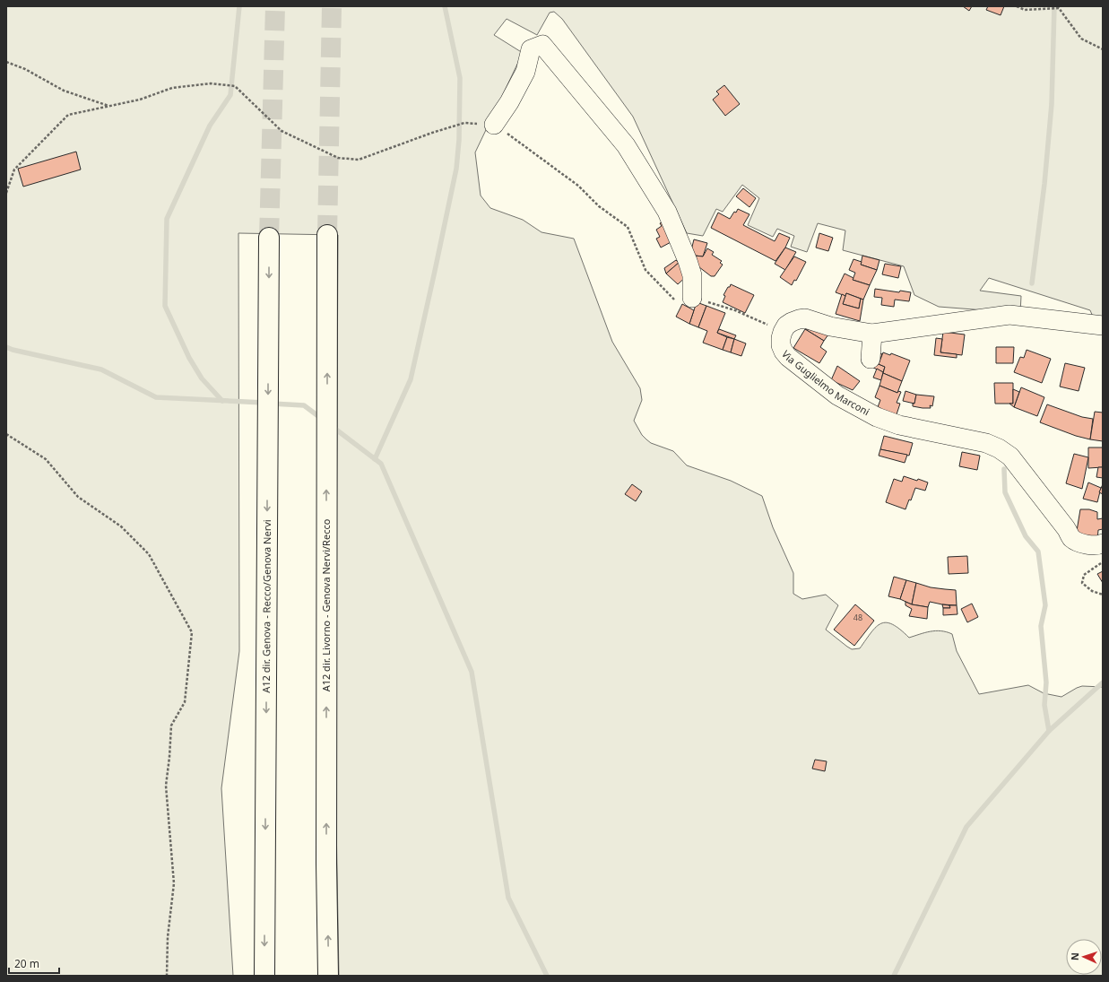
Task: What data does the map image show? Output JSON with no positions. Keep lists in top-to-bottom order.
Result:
{
  "streets": {
    "highway": ["A12 dir. Livorno - Genova Nervi/Recco", "A12 dir. Genova - Recco/Genova Nervi"],
    "street": ["Via Guglielmo Marconi"]
  },
  "one_way": ["A12 dir. Livorno - Genova Nervi/Recco", "A12 dir. Genova - Recco/Genova Nervi"],
  "house_numbers": ["48"],
  "scale_bar": "20 m",
  "north": "left"
}
